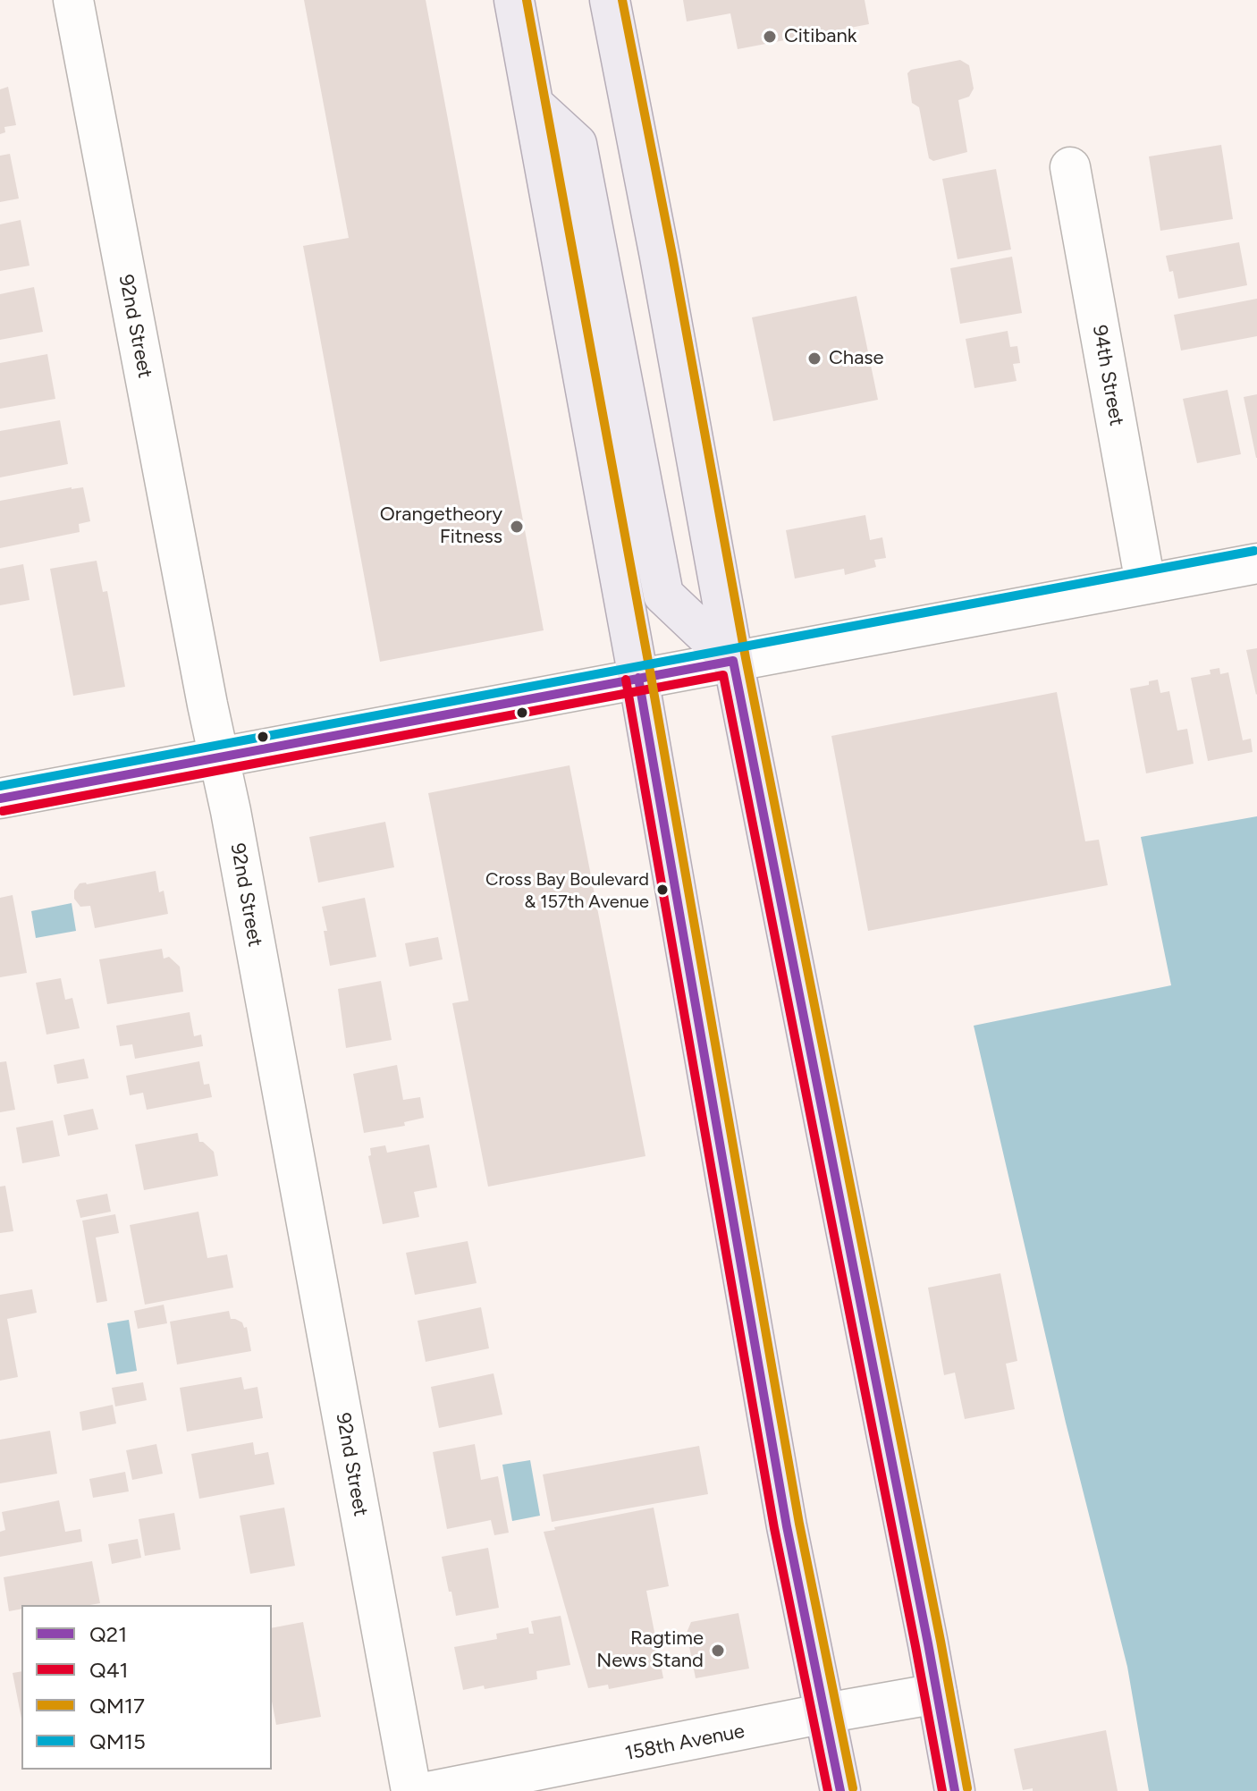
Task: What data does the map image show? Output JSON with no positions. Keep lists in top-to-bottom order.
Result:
{
  "streets": {
    "street": ["92nd Street", "94th Street", "158th Avenue"]
  },
  "places": [
    "Citibank",
    "Chase",
    "Orangetheory Fitness",
    "Cross Bay Boulevard & 157th Avenue",
    "Ragtime News Stand"
  ],
  "lines": [
    "transit line QM17",
    "transit line QM15",
    "transit line Q21",
    "transit line Q41"
  ],
  "legend": [
    "Q21",
    "Q41",
    "QM17",
    "QM15"
  ]
}
